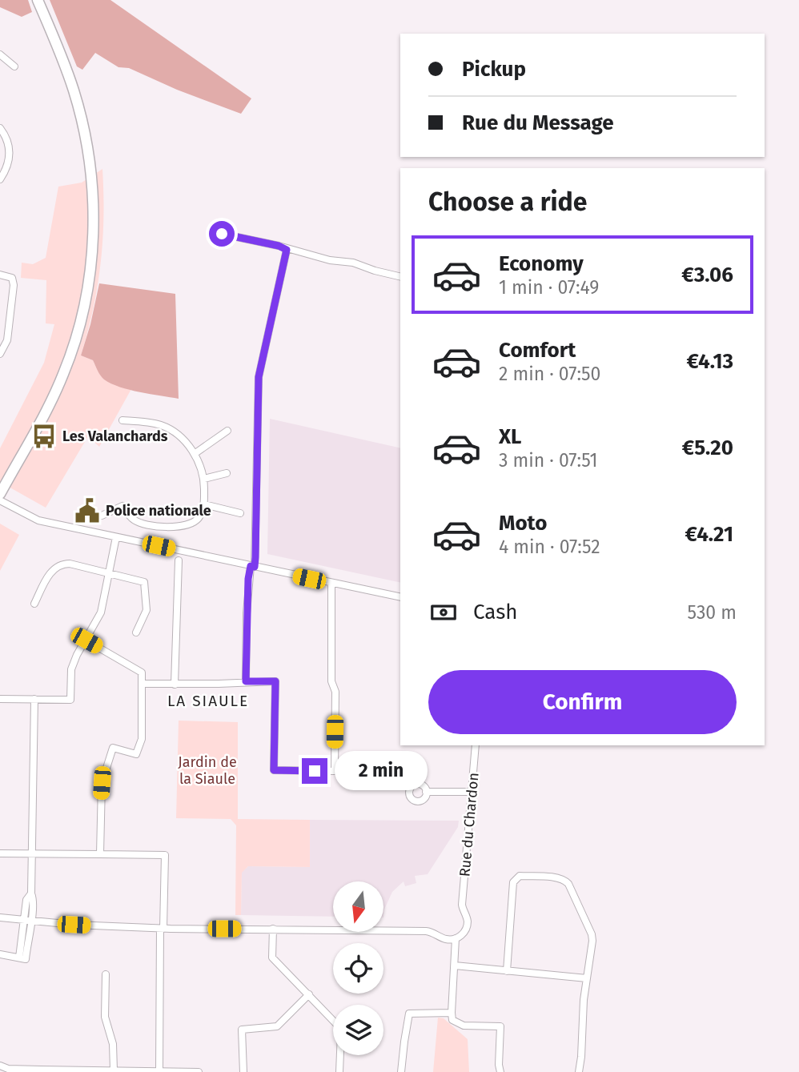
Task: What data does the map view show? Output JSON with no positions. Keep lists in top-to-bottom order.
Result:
{
  "streets": {
    "street": ["Rue du Chardon"]
  },
  "districts": ["LA SIAULE"],
  "parks": ["Jardin de la Siaule"],
  "places": {
    "bus stop": ["Les Valanchards"],
    "public building": ["Police nationale"]
  },
  "north": "bottom",
  "page": {
    "banner": ["Pickup", "Rue du Message"],
    "heading": "Choose a ride",
    "list": [
      {
        "name": "Economy",
        "note": "1 min · 07:49",
        "value": "€3.06"
      },
      {
        "name": "Comfort",
        "note": "2 min · 07:50",
        "value": "€4.13"
      },
      {
        "name": "XL",
        "note": "3 min · 07:51",
        "value": "€5.20"
      },
      {
        "name": "Moto",
        "note": "4 min · 07:52",
        "value": "€4.21"
      }
    ],
    "pay": ["Cash", "530 m"],
    "buttons": "Confirm",
    "bubble": "2 min"
  }
}
